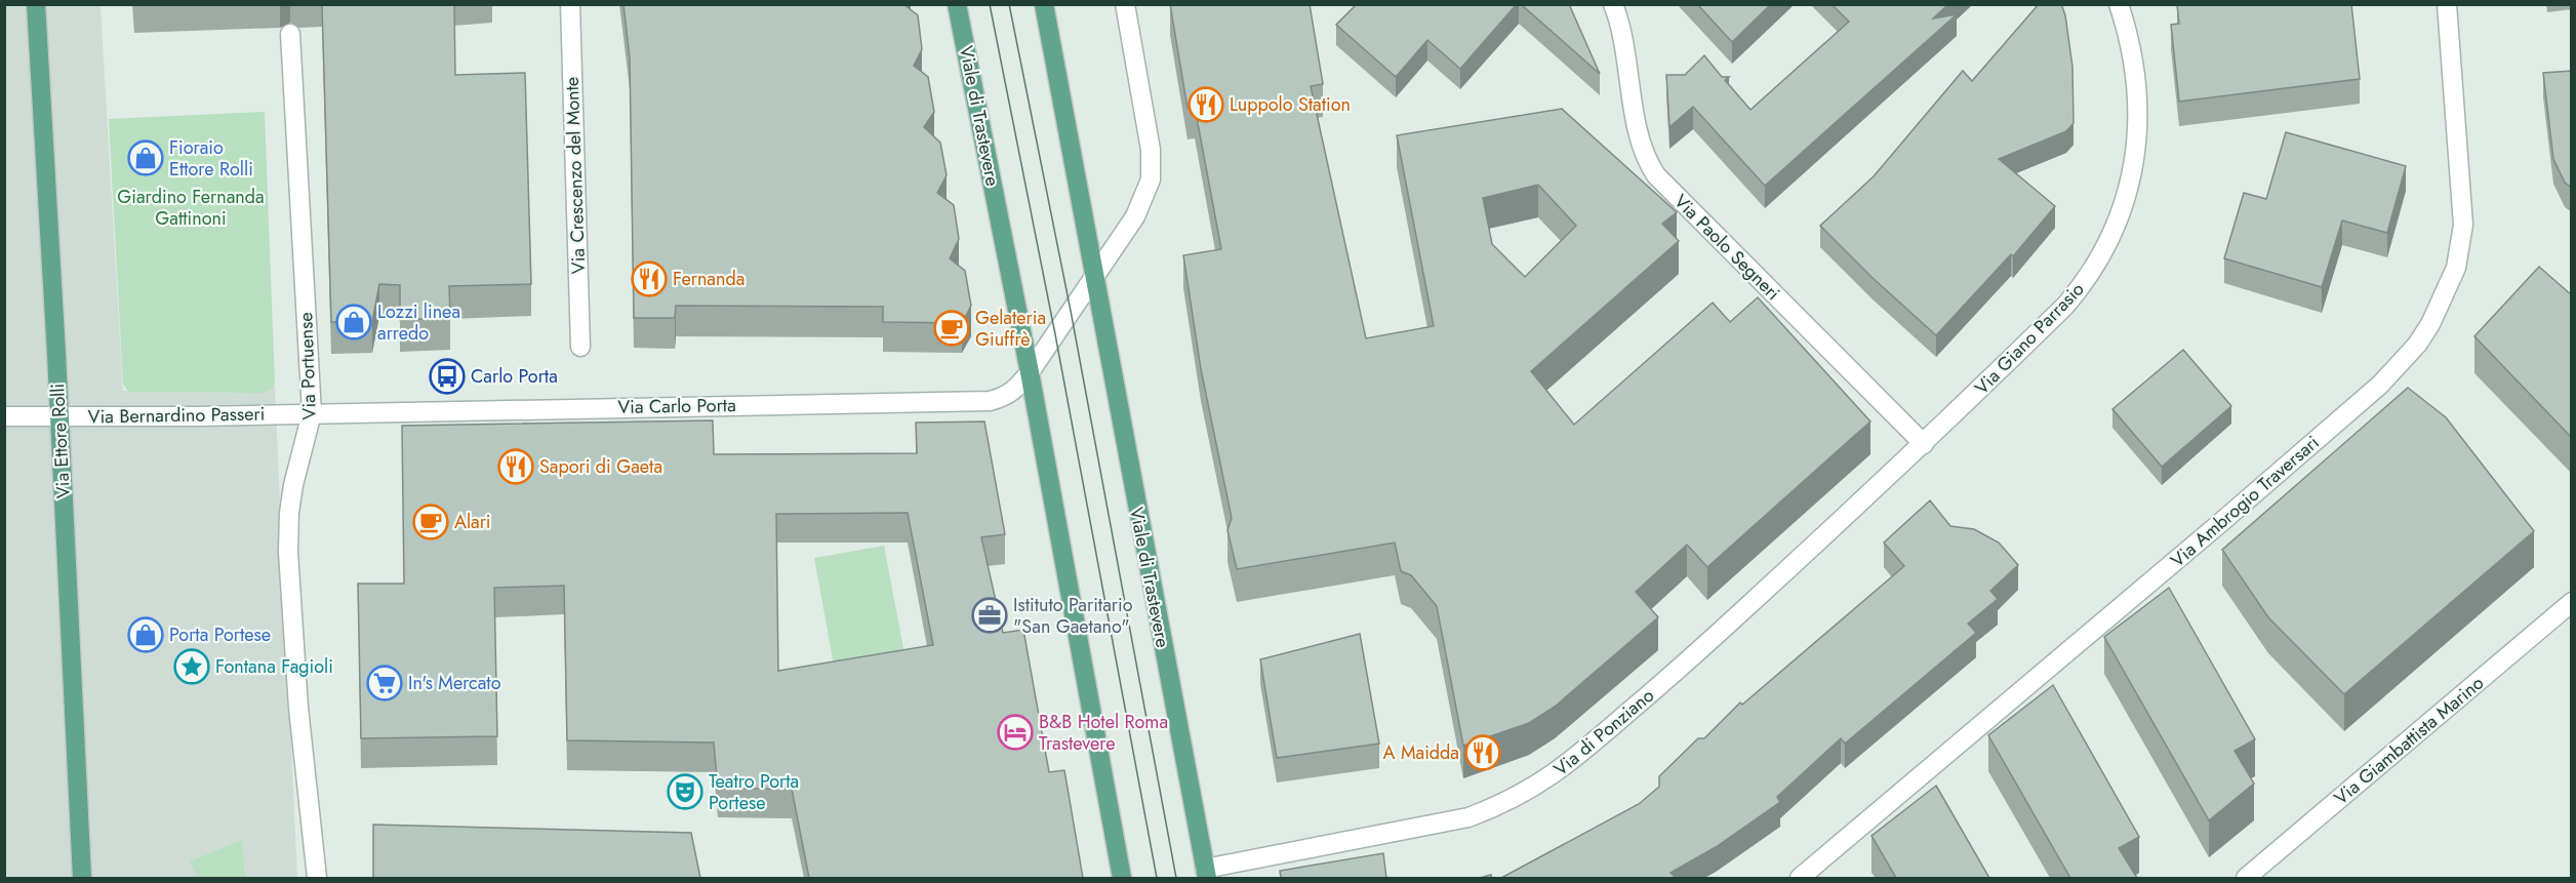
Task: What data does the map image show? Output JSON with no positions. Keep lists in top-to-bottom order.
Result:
{
  "streets": {
    "main road": ["Viale di Trastevere", "Via Ettore Rolli"],
    "street": [
      "Via Crescenzo del Monte",
      "Via Paolo Segneri",
      "Via Giano Parrasio",
      "Via Portuense",
      "Via Carlo Porta",
      "Via Bernardino Passeri",
      "Via Ambrogio Traversari",
      "Via di Ponziano",
      "Via Giambattista Marino"
    ]
  },
  "crossings": [
    ["Viale di Trastevere", "Via Carlo Porta"],
    ["Viale di Trastevere", "Via di Ponziano"],
    ["Via Paolo Segneri", "Via Giano Parrasio"],
    ["Via Paolo Segneri", "Via di Ponziano"],
    ["Via Giano Parrasio", "Via di Ponziano"],
    ["Via Portuense", "Via Carlo Porta"],
    ["Via Portuense", "Via Bernardino Passeri"],
    ["Via Carlo Porta", "Via Bernardino Passeri"],
    ["Via Bernardino Passeri", "Via Ettore Rolli"]
  ],
  "parks": ["Giardino Fernanda Gattinoni"],
  "places": {
    "restaurant": [
      "Luppolo Station",
      "Fernanda",
      "Sapori di Gaeta",
      "A Maidda"
    ],
    "shop": ["Fioraio Ettore Rolli", "Lozzi linea arredo", "Porta Portese"],
    "cafe": ["Gelateria Giuffrè", "Alari"],
    "bus stop": ["Carlo Porta"],
    "office": ["Istituto Paritario \"San Gaetano\""],
    "place": ["Fontana Fagioli"],
    "supermarket": ["In's Mercato"],
    "hotel": ["B&B Hotel Roma Trastevere"],
    "theatre": ["Teatro Porta Portese"]
  }
}
